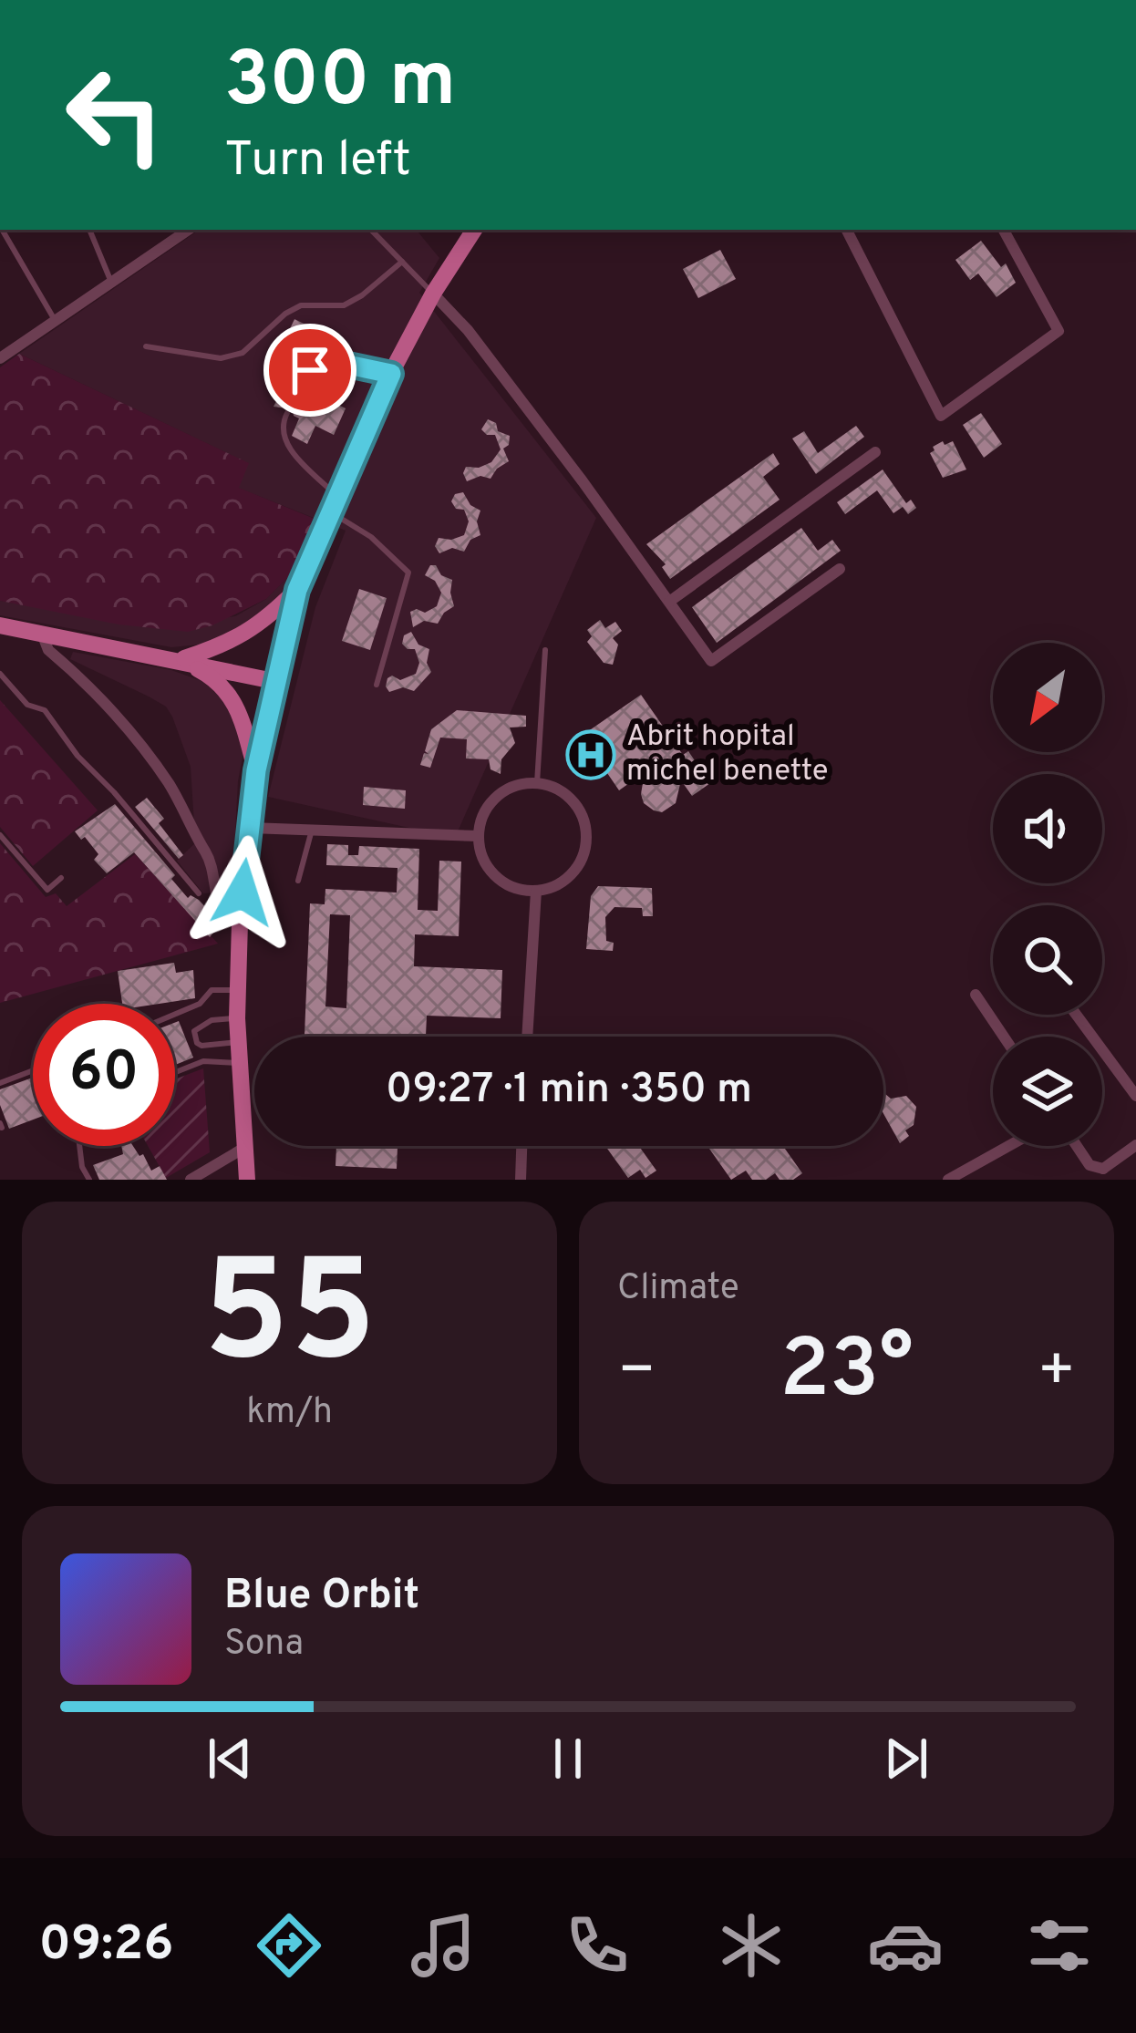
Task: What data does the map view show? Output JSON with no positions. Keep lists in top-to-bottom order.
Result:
{
  "places": {
    "hospital": ["Abrit hopital michel benette"]
  },
  "north": "bottom left",
  "page": {
    "turn": ["300 m", "Turn left"],
    "limit": "60",
    "trip": "09:27 · 1 min · 350 m",
    "tile": [
      ["55", "km/h"],
      "Climate"
    ],
    "heat": ["−", "23°", "+"],
    "song": ["Blue Orbit", "Sona"],
    "tabs": "09:26"
  }
}
